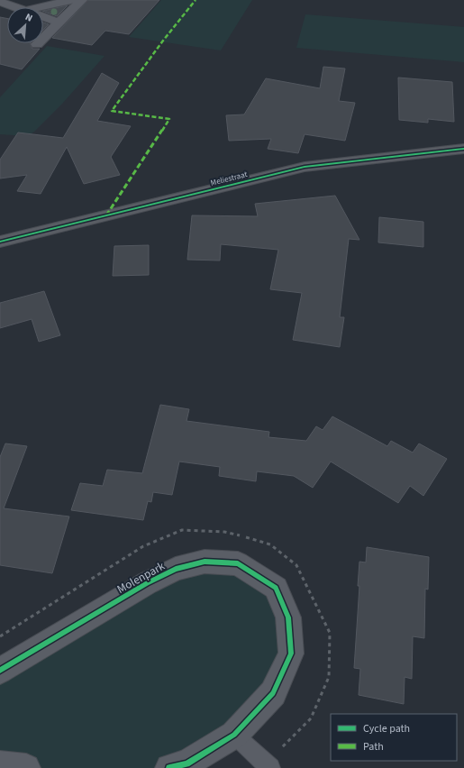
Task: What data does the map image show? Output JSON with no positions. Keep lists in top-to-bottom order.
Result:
{
  "streets": {
    "street": ["Meliestraat", "Molenpark"]
  },
  "legend": ["Cycle path", "Path"],
  "north": "top right"
}
